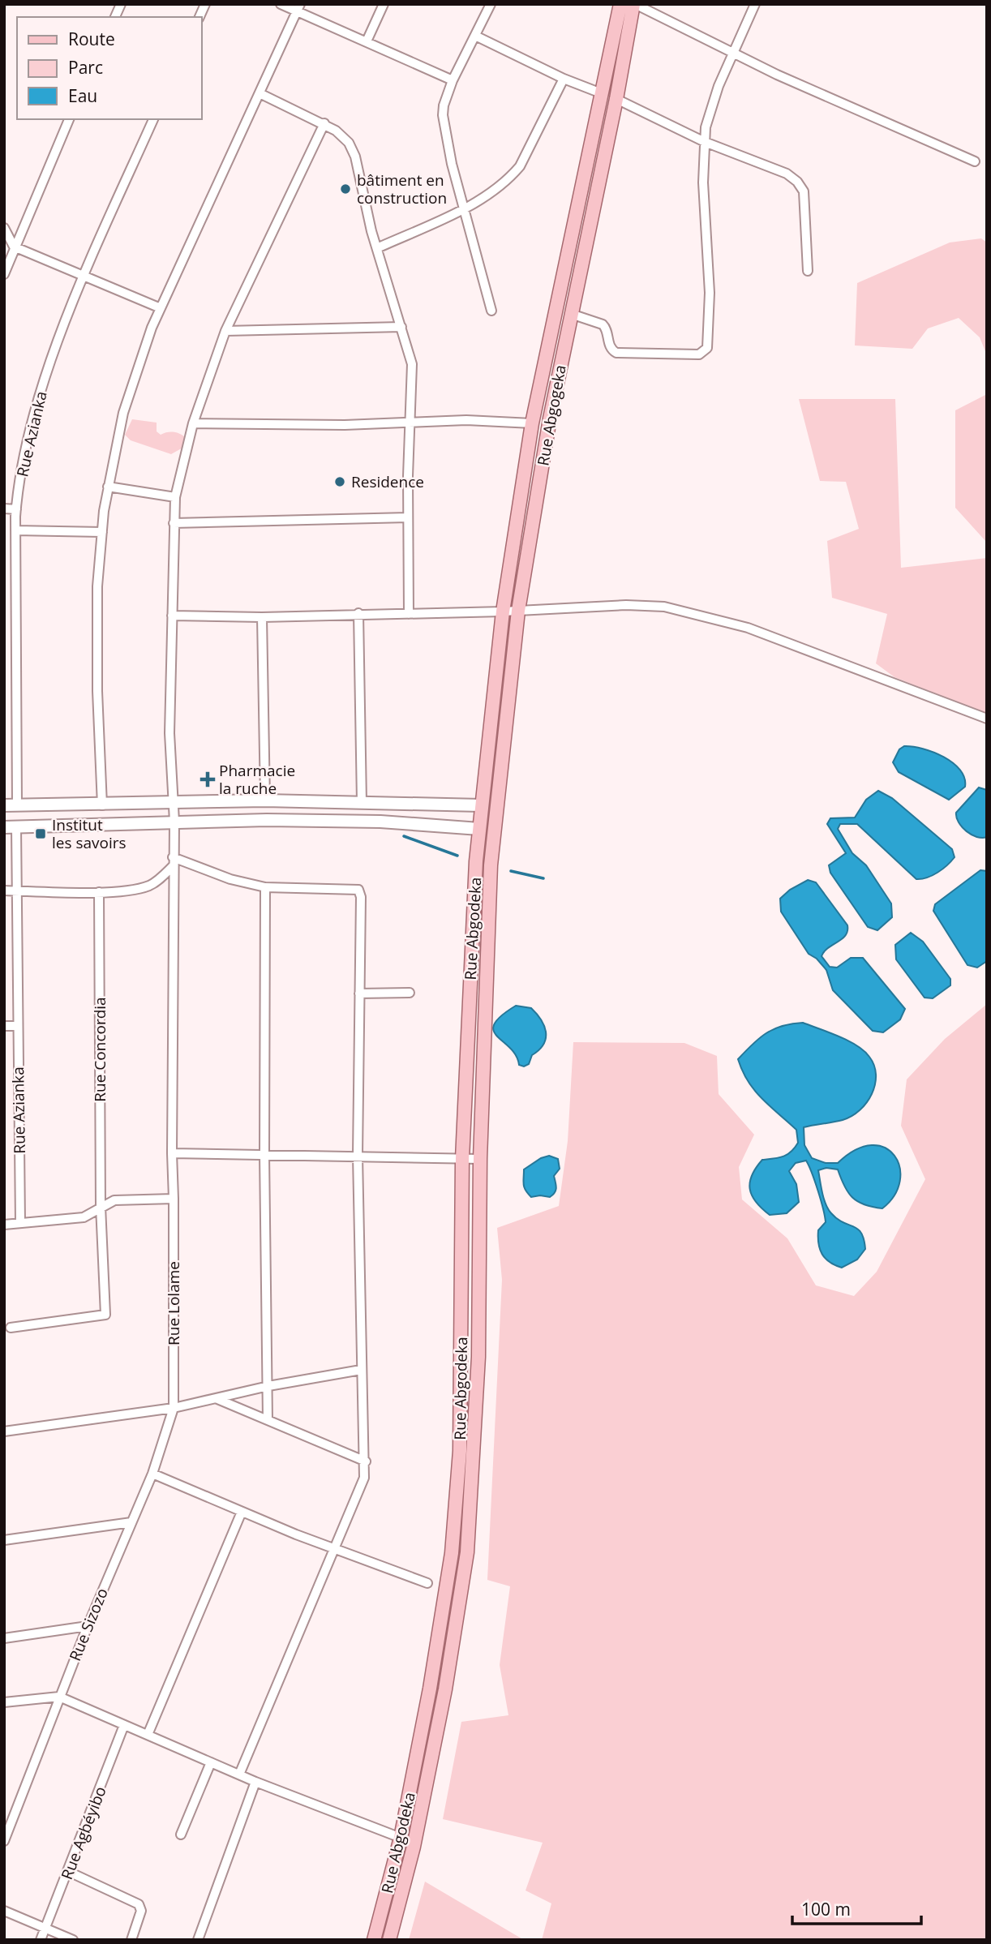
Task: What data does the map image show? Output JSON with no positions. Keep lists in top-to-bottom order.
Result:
{
  "streets": {
    "main road": ["Rue Abgogeka", "Rue Abgodeka"],
    "street": [
      "Rue Azianka",
      "Rue Concordia",
      "Rue Lolame",
      "Rue Sizozo",
      "Rue Agbéyibo"
    ]
  },
  "crossings": [
    ["Rue Abgogeka", "Rue Abgodeka"],
    ["Rue Lolame", "Rue Sizozo"]
  ],
  "places": {
    "other": ["bâtiment en construction", "Residence"],
    "health": ["Pharmacie la ruche"],
    "transit": ["Institut les savoirs"]
  },
  "legend": ["Route", "Parc", "Eau"],
  "scale_bar": "100 m"
}
